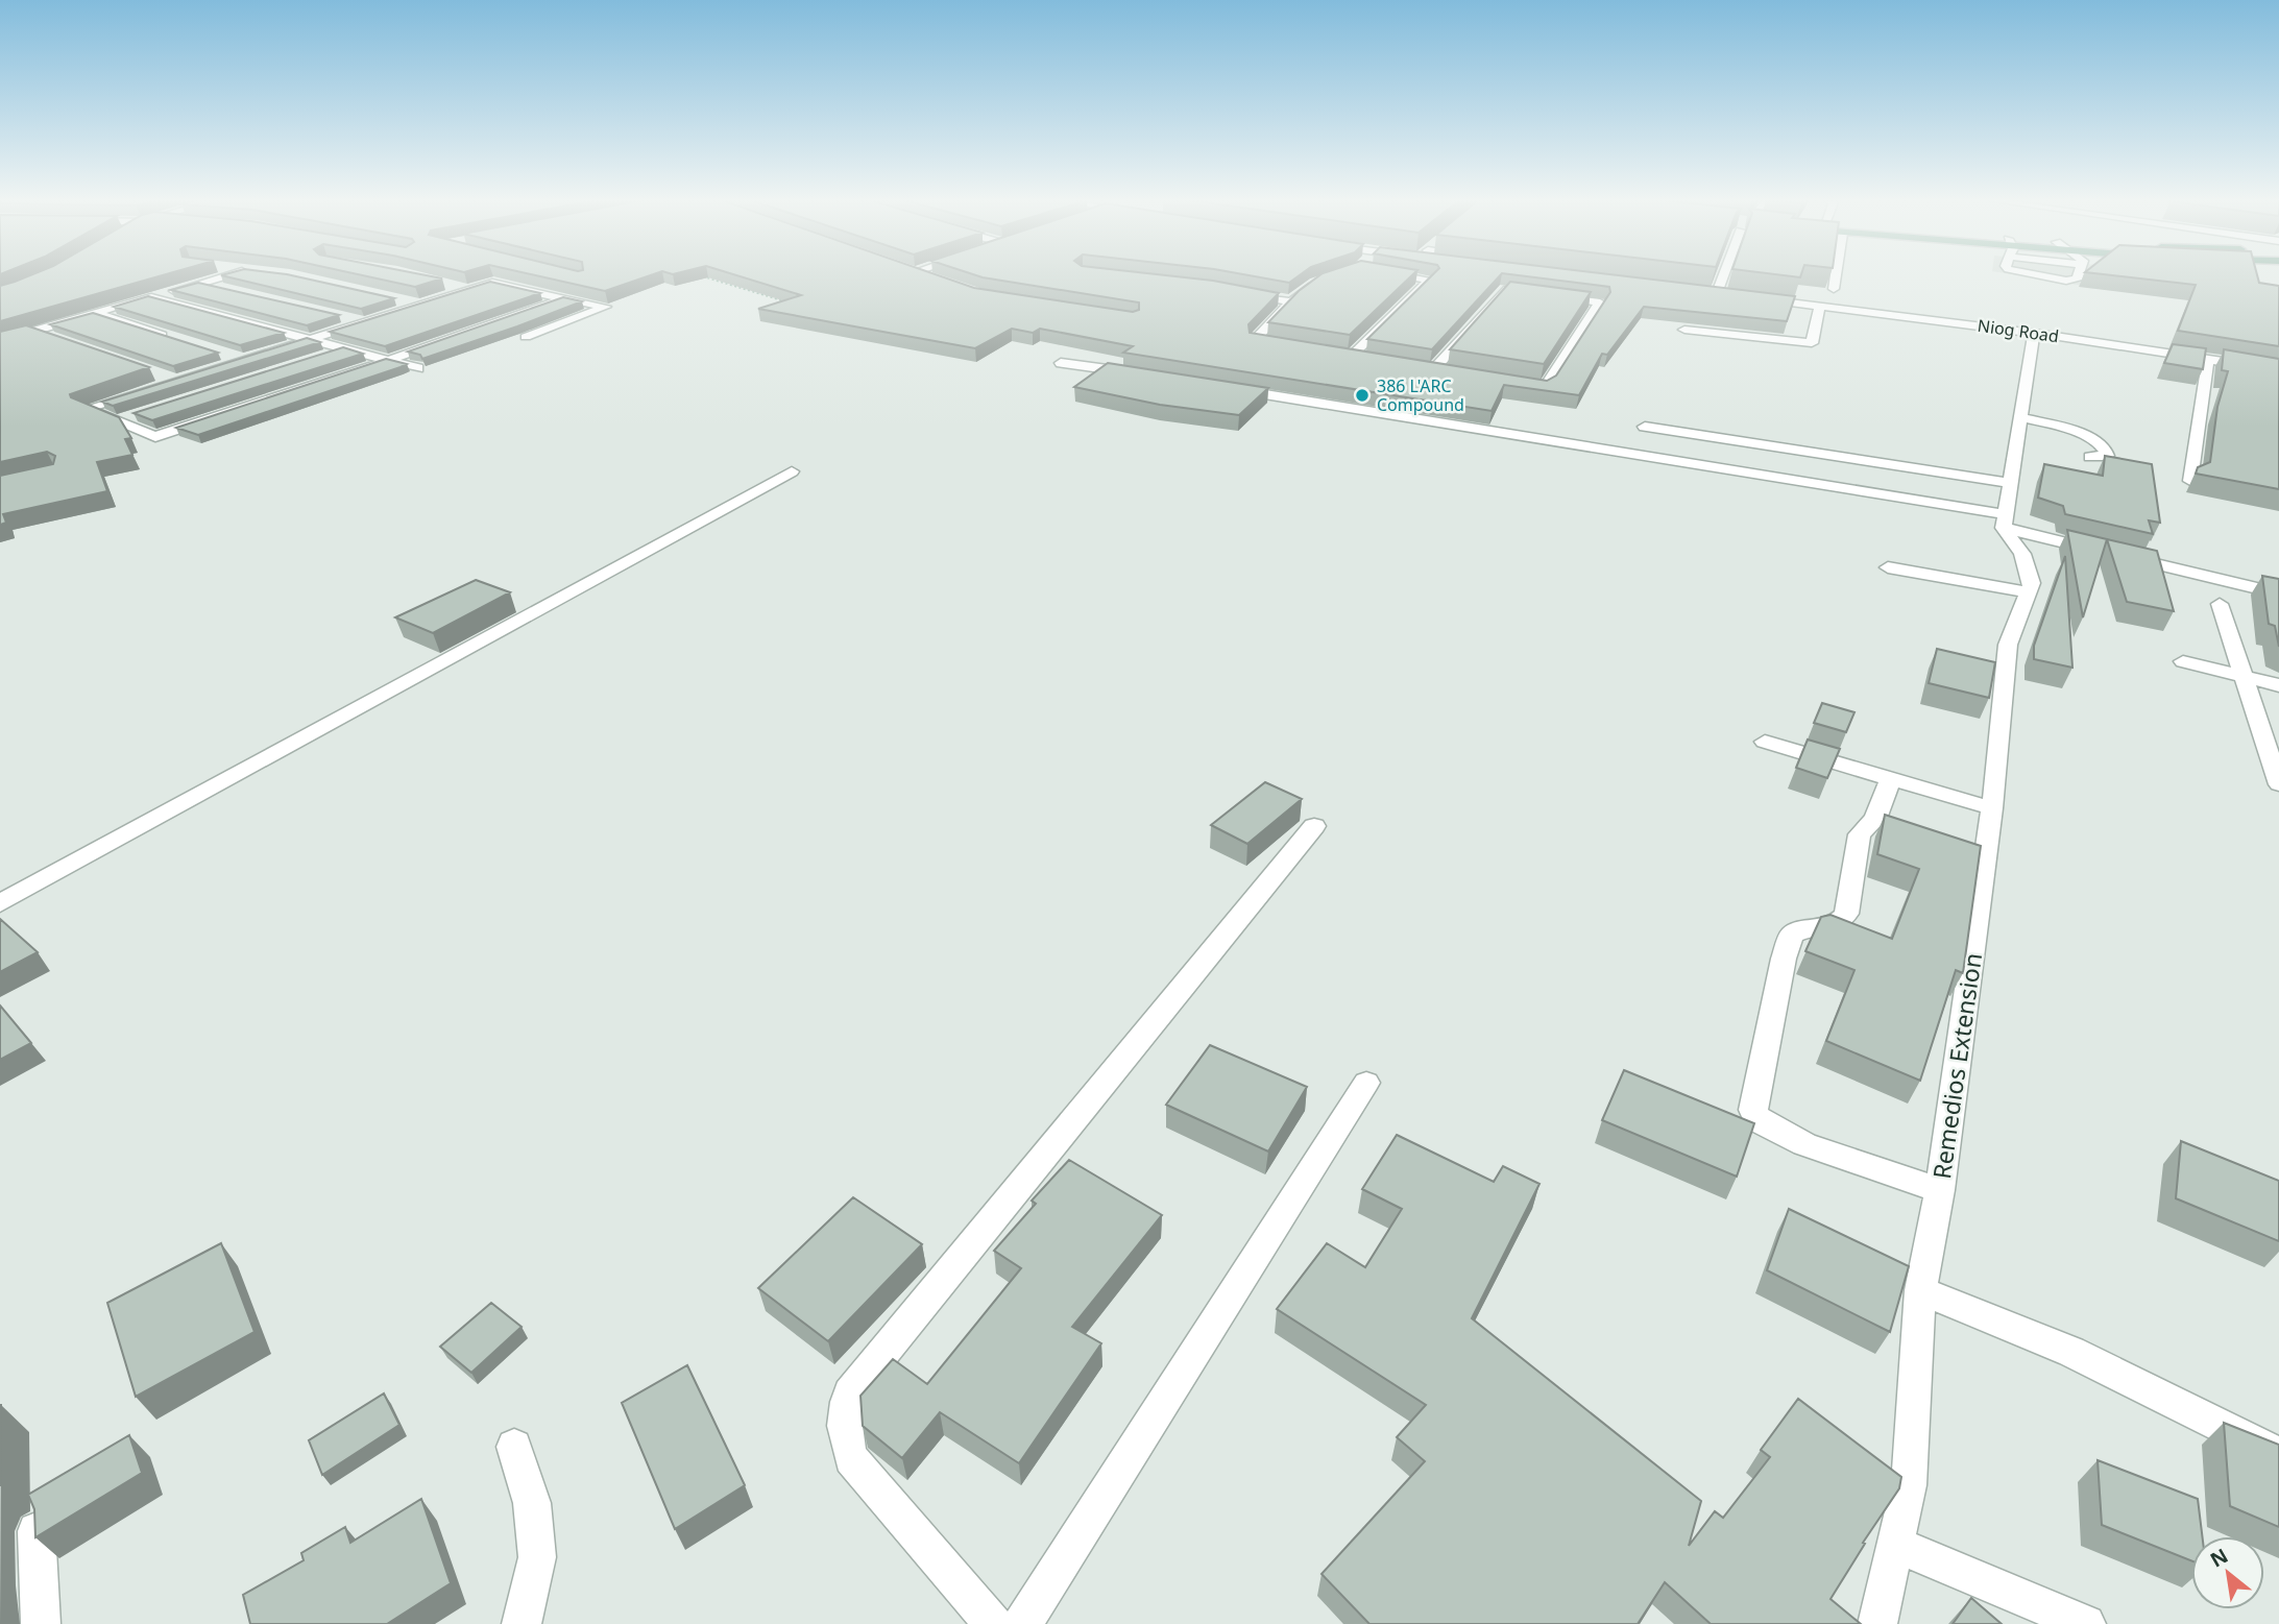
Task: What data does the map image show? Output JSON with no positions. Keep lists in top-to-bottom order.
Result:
{
  "streets": {
    "street": ["Niog Road", "Remedios Extension"]
  },
  "places": ["386 L'ARC Compound"],
  "north": "top left"
}
